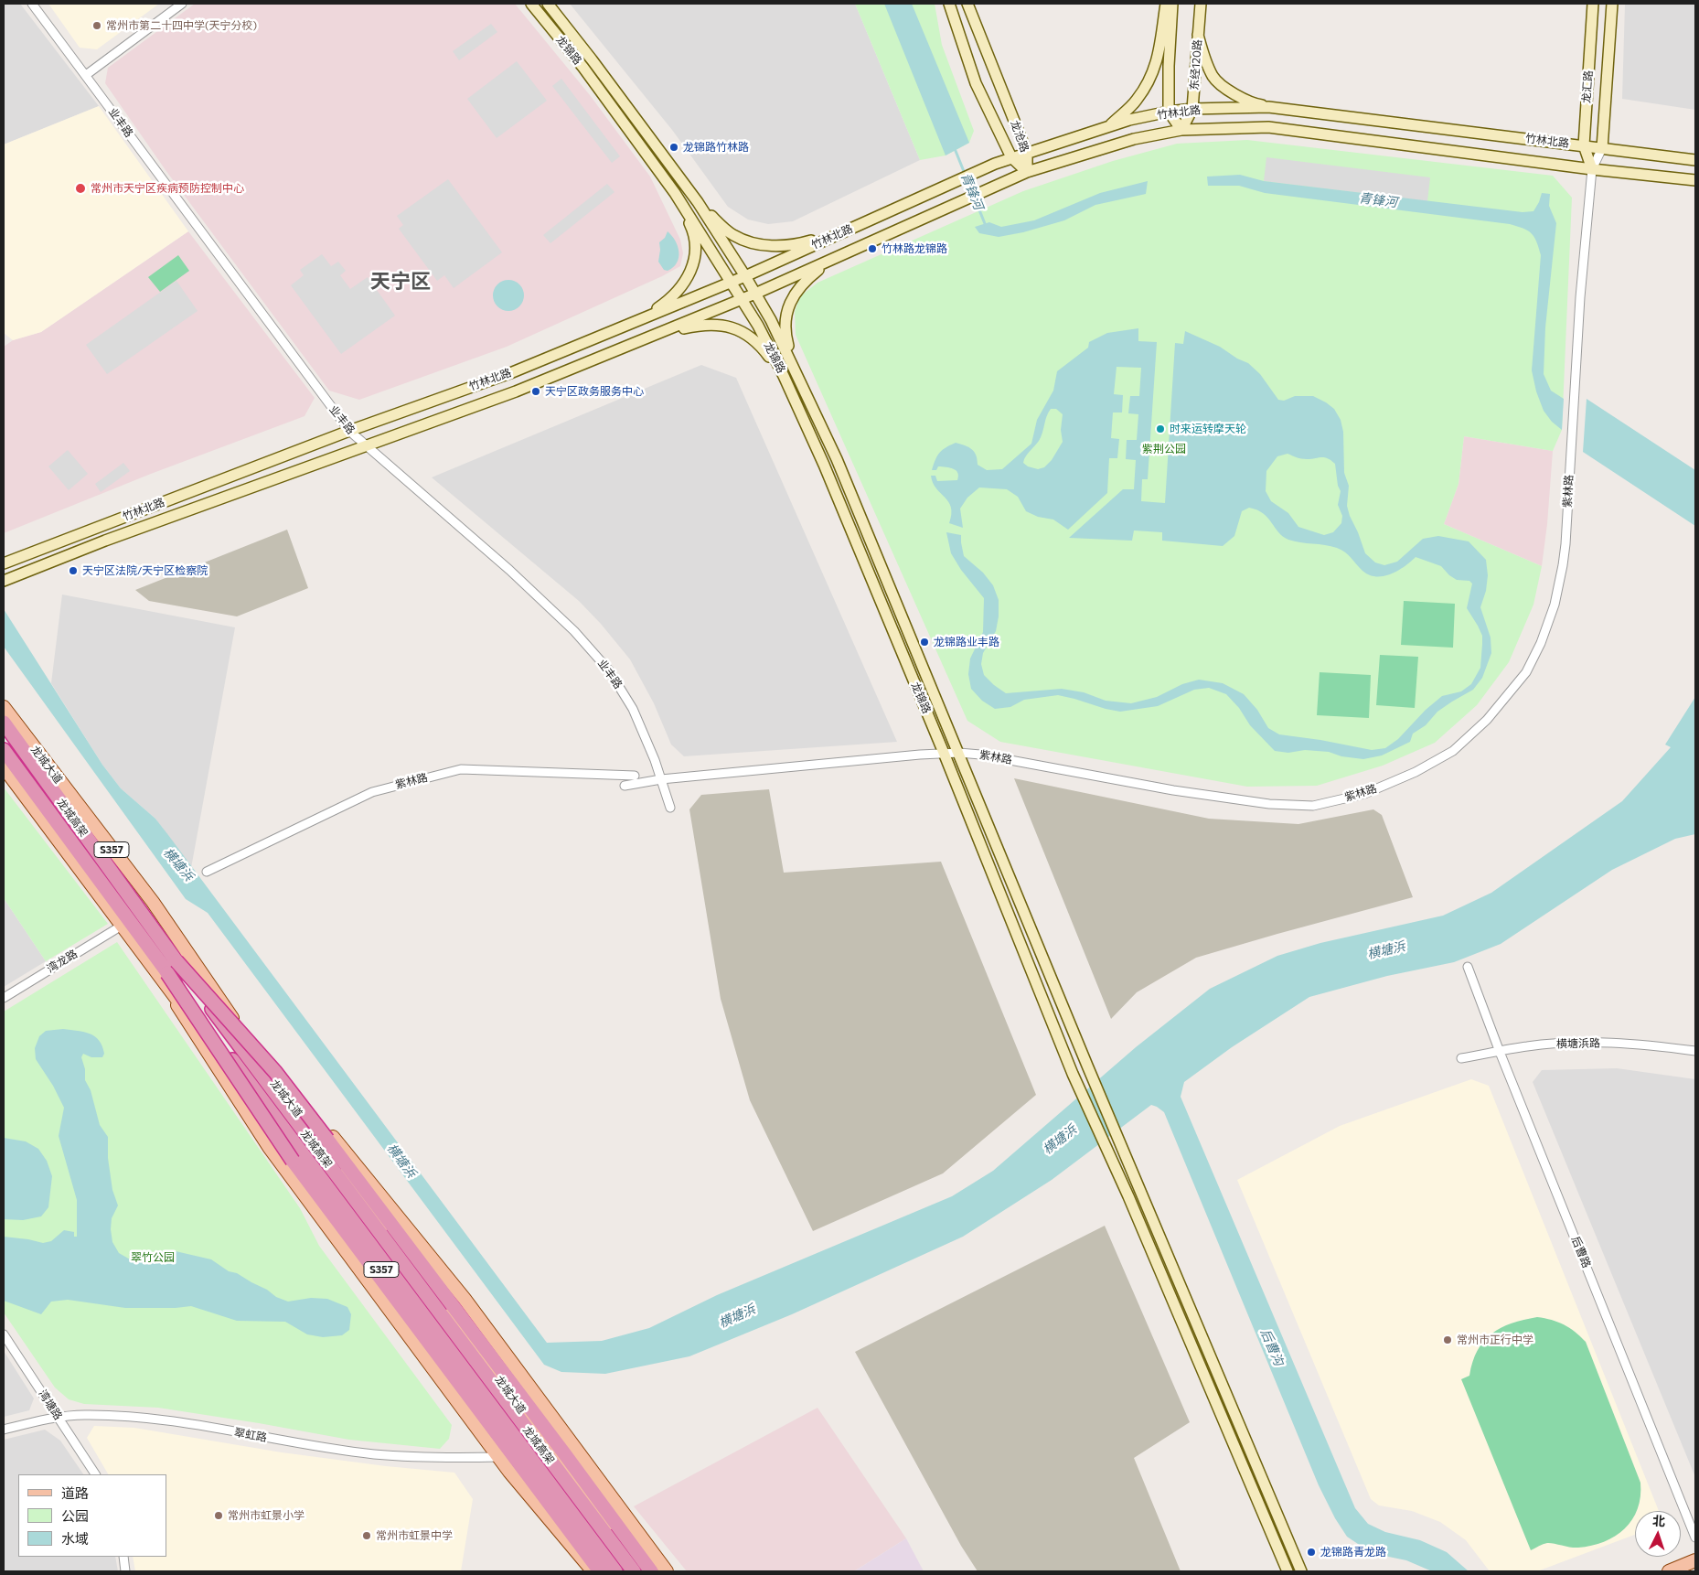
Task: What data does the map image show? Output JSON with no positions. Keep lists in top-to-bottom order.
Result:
{
  "streets": {
    "highway": ["龙城高架"],
    "main road": [
      "龙锦路",
      "东经120路",
      "龙汇路",
      "竹林北路",
      "龙沧路",
      "龙城大道",
      "S357"
    ],
    "street": [
      "业丰路",
      "紫林路",
      "湾龙路",
      "横塘浜路",
      "后曹路",
      "湾塘路",
      "翠虹路"
    ]
  },
  "crossings": [
    ["龙锦路", "竹林北路"],
    ["龙锦路", "紫林路"],
    ["东经120路", "竹林北路"],
    ["龙汇路", "竹林北路"],
    ["龙汇路", "紫林路"],
    ["竹林北路", "业丰路"],
    ["竹林北路", "龙沧路"],
    ["竹林北路", "紫林路"],
    ["业丰路", "紫林路"],
    ["龙城高架", "S357"],
    ["S357", "湾龙路"],
    ["横塘浜路", "后曹路"],
    ["湾塘路", "翠虹路"]
  ],
  "districts": ["天宁区"],
  "water": ["青锋河", "横塘浜", "后曹沟"],
  "parks": ["紫荆公园", "翠竹公园"],
  "places": [
    "常州市第二十四中学(天宁分校)",
    "龙锦路竹林路",
    "常州市天宁区疾病预防控制中心",
    "竹林路龙锦路",
    "天宁区政务服务中心",
    "时来运转摩天轮",
    "天宁区法院/天宁区检察院",
    "龙锦路业丰路",
    "常州市正行中学",
    "常州市虹景小学",
    "常州市虹景中学",
    "龙锦路青龙路"
  ],
  "legend": ["道路", "公园", "水域"],
  "north": "top"
}
